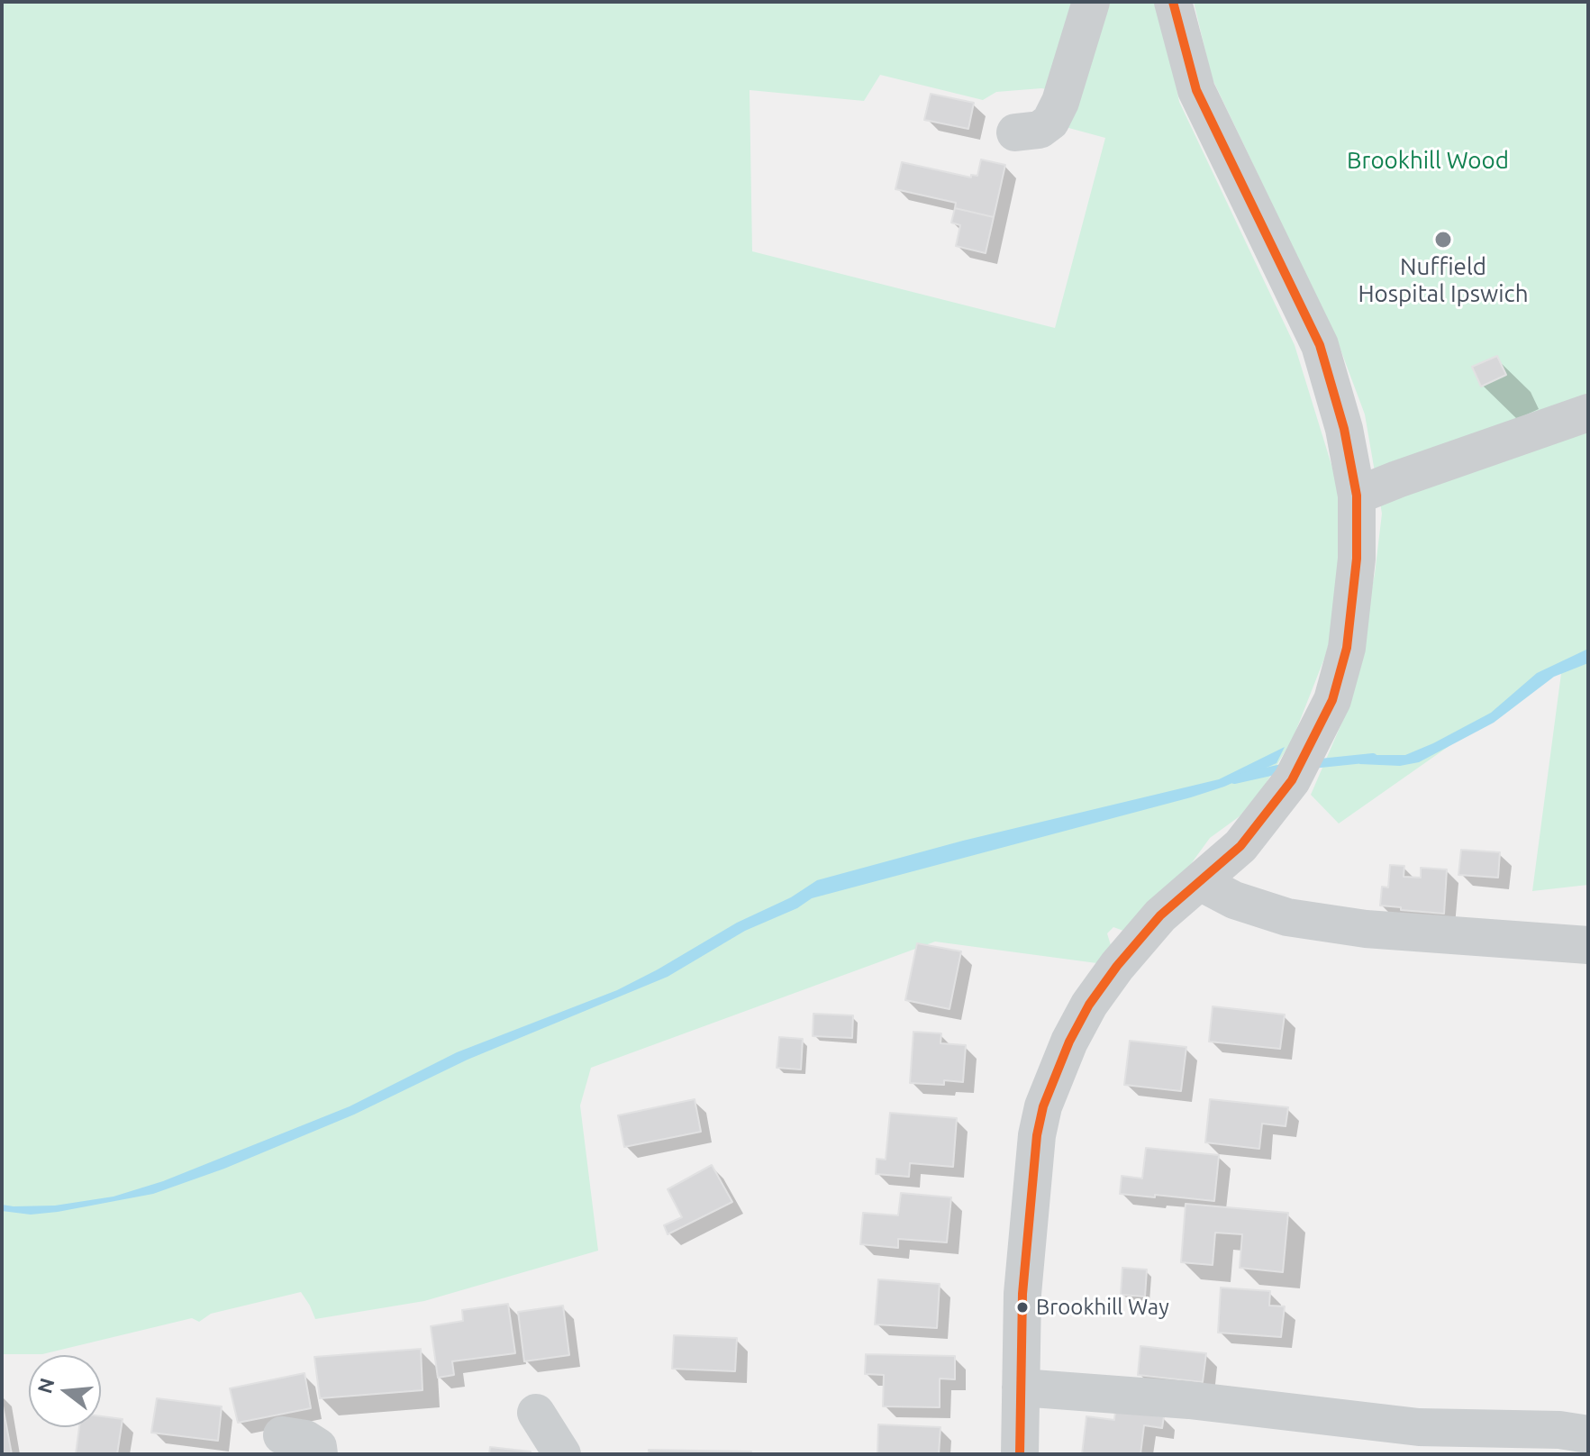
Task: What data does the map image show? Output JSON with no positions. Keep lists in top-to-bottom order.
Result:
{
  "parks": ["Brookhill Wood"],
  "places": ["Nuffield Hospital Ipswich", "Brookhill Way"],
  "north": "left"
}
